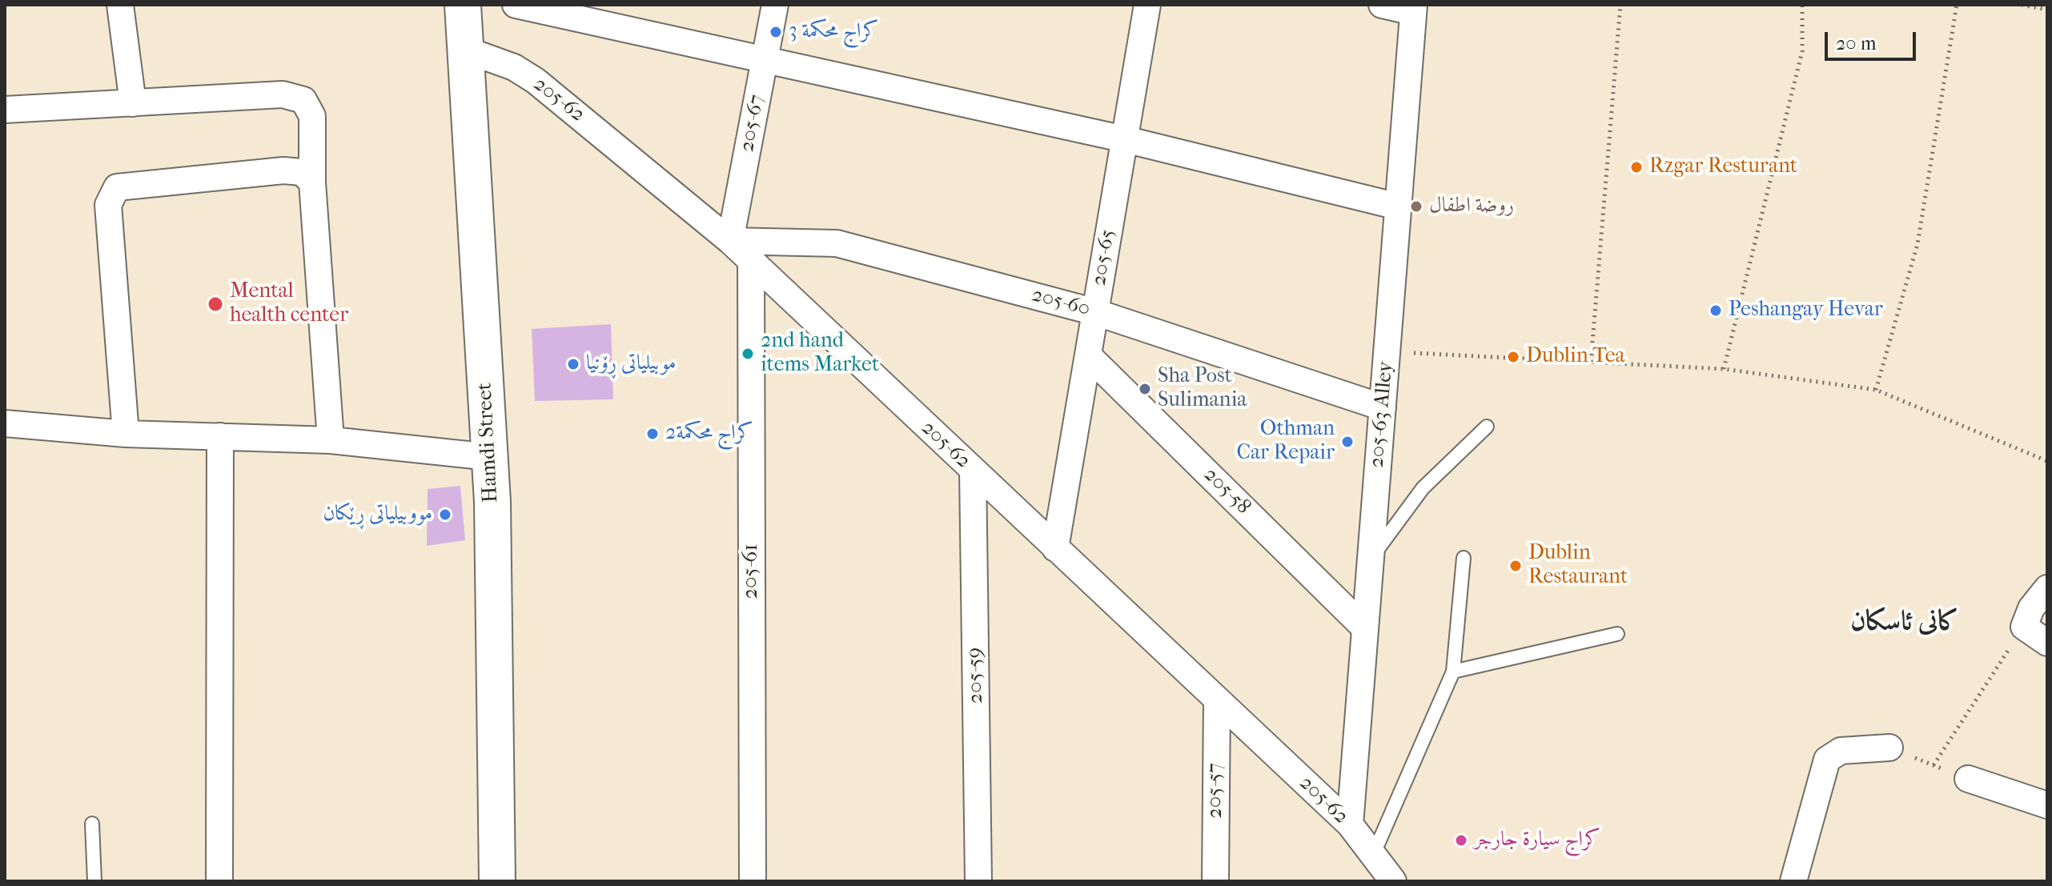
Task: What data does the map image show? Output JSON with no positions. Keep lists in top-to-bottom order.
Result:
{
  "streets": {
    "main road": ["Hamdi Street"],
    "street": [
      "205-62",
      "205-67",
      "205-65",
      "205-60",
      "205-63 Alley",
      "205-58",
      "205-61",
      "205-59",
      "205-57"
    ]
  },
  "crossings": [
    ["205-62", "205-67"],
    ["205-62", "205-65"],
    ["205-62", "205-60"],
    ["205-62", "205-63 Alley"],
    ["205-62", "Hamdi Street"],
    ["205-62", "205-61"],
    ["205-62", "205-59"],
    ["205-62", "205-57"],
    ["205-67", "205-60"],
    ["205-65", "205-60"],
    ["205-65", "205-58"],
    ["205-60", "205-63 Alley"],
    ["205-63 Alley", "205-58"]
  ],
  "districts": ["کانی ئاسکان"],
  "places": [
    "كراج محكمة 3",
    "Rzgar Resturant",
    "روضة اطفال",
    "Mental health center",
    "Peshangay Hevar",
    "2nd hand items Market",
    "Dublin Tea",
    "موبیلیاتی ڕۆنیا",
    "Sha Post Sulimania",
    "كراج محكمة2",
    "Othman Car Repair",
    "مووبیلیاتی ڕێکان",
    "Dublin Restaurant",
    "كراج سيارة جارجر"
  ],
  "scale_bar": "20 m"
}
